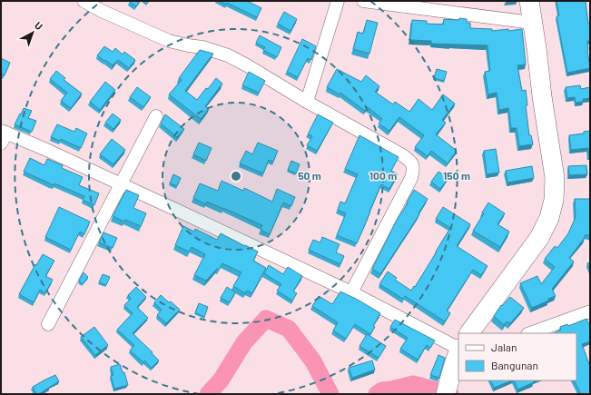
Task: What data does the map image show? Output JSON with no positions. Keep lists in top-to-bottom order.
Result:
{
  "legend": ["Jalan", "Bangunan"],
  "north": "top right",
  "rings": ["50 m", "100 m", "150 m"]
}
